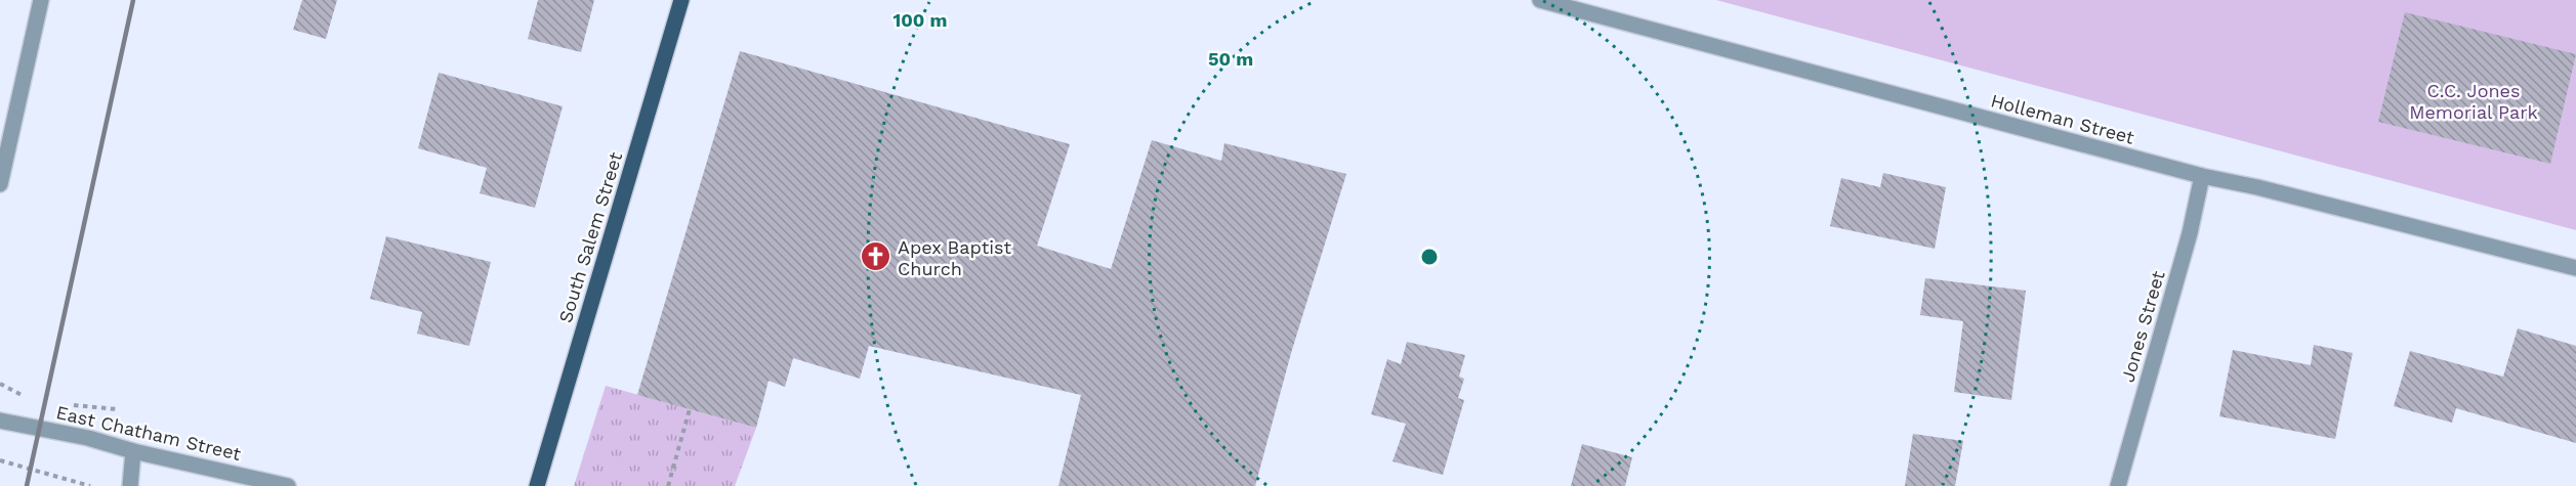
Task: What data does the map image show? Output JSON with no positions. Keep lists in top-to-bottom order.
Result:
{
  "streets": {
    "main road": ["South Salem Street"],
    "street": ["Holleman Street", "Jones Street", "East Chatham Street"]
  },
  "crossings": [
    ["Holleman Street", "Jones Street"]
  ],
  "parks": ["C.C. Jones Memorial Park"],
  "places": {
    "church": ["Apex Baptist Church"]
  },
  "rings": ["100 m", "50 m"]
}
